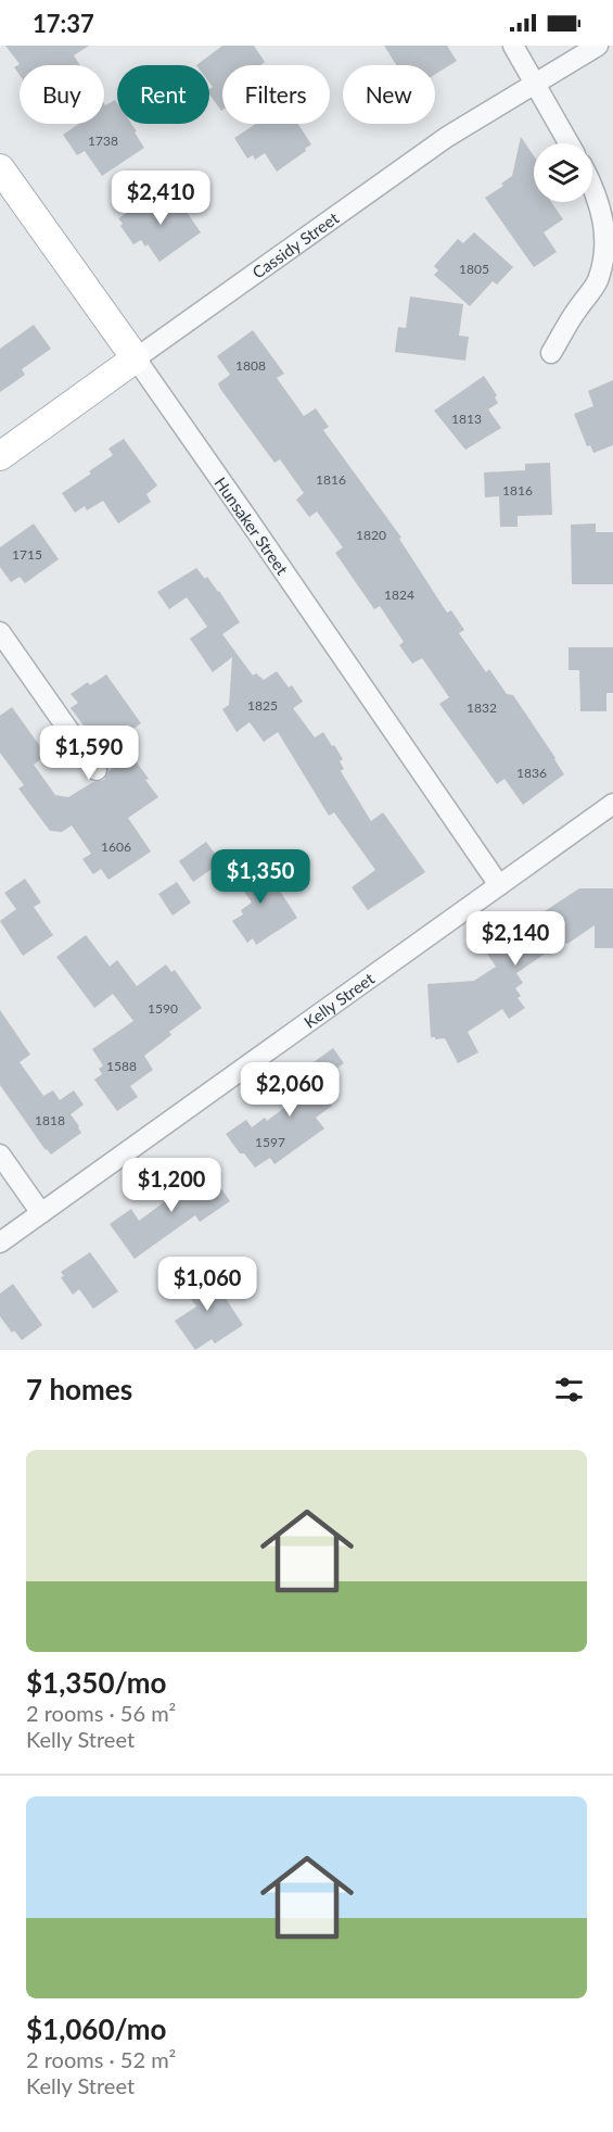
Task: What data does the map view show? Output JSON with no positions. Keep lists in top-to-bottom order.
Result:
{
  "streets": {
    "main road": ["Cassidy Street", "Hunsaker Street"],
    "street": ["Kelly Street"]
  },
  "crossings": [
    ["Cassidy Street", "Hunsaker Street"],
    ["Hunsaker Street", "Kelly Street"]
  ],
  "house_numbers": [
    "1738",
    "1805",
    "1808",
    "1813",
    "1816",
    "1816",
    "1820",
    "1715",
    "1824",
    "1825",
    "1832",
    "1836",
    "1606",
    "1590",
    "1588",
    "1818",
    "1597"
  ],
  "page": {
    "status": "17:37",
    "chip": [
      "Buy",
      "Rent",
      "Filters",
      "New"
    ],
    "price": [
      "$2,410",
      "$1,590",
      "$1,350",
      "$2,140",
      "$2,060",
      "$1,200",
      "$1,060"
    ],
    "heading": "7 homes",
    "list": [
      {
        "name": "$1,350/mo",
        "note": "2 rooms · 56 m² · Kelly Street"
      },
      {
        "name": "$1,060/mo",
        "note": "2 rooms · 52 m² · Kelly Street"
      }
    ]
  }
}
